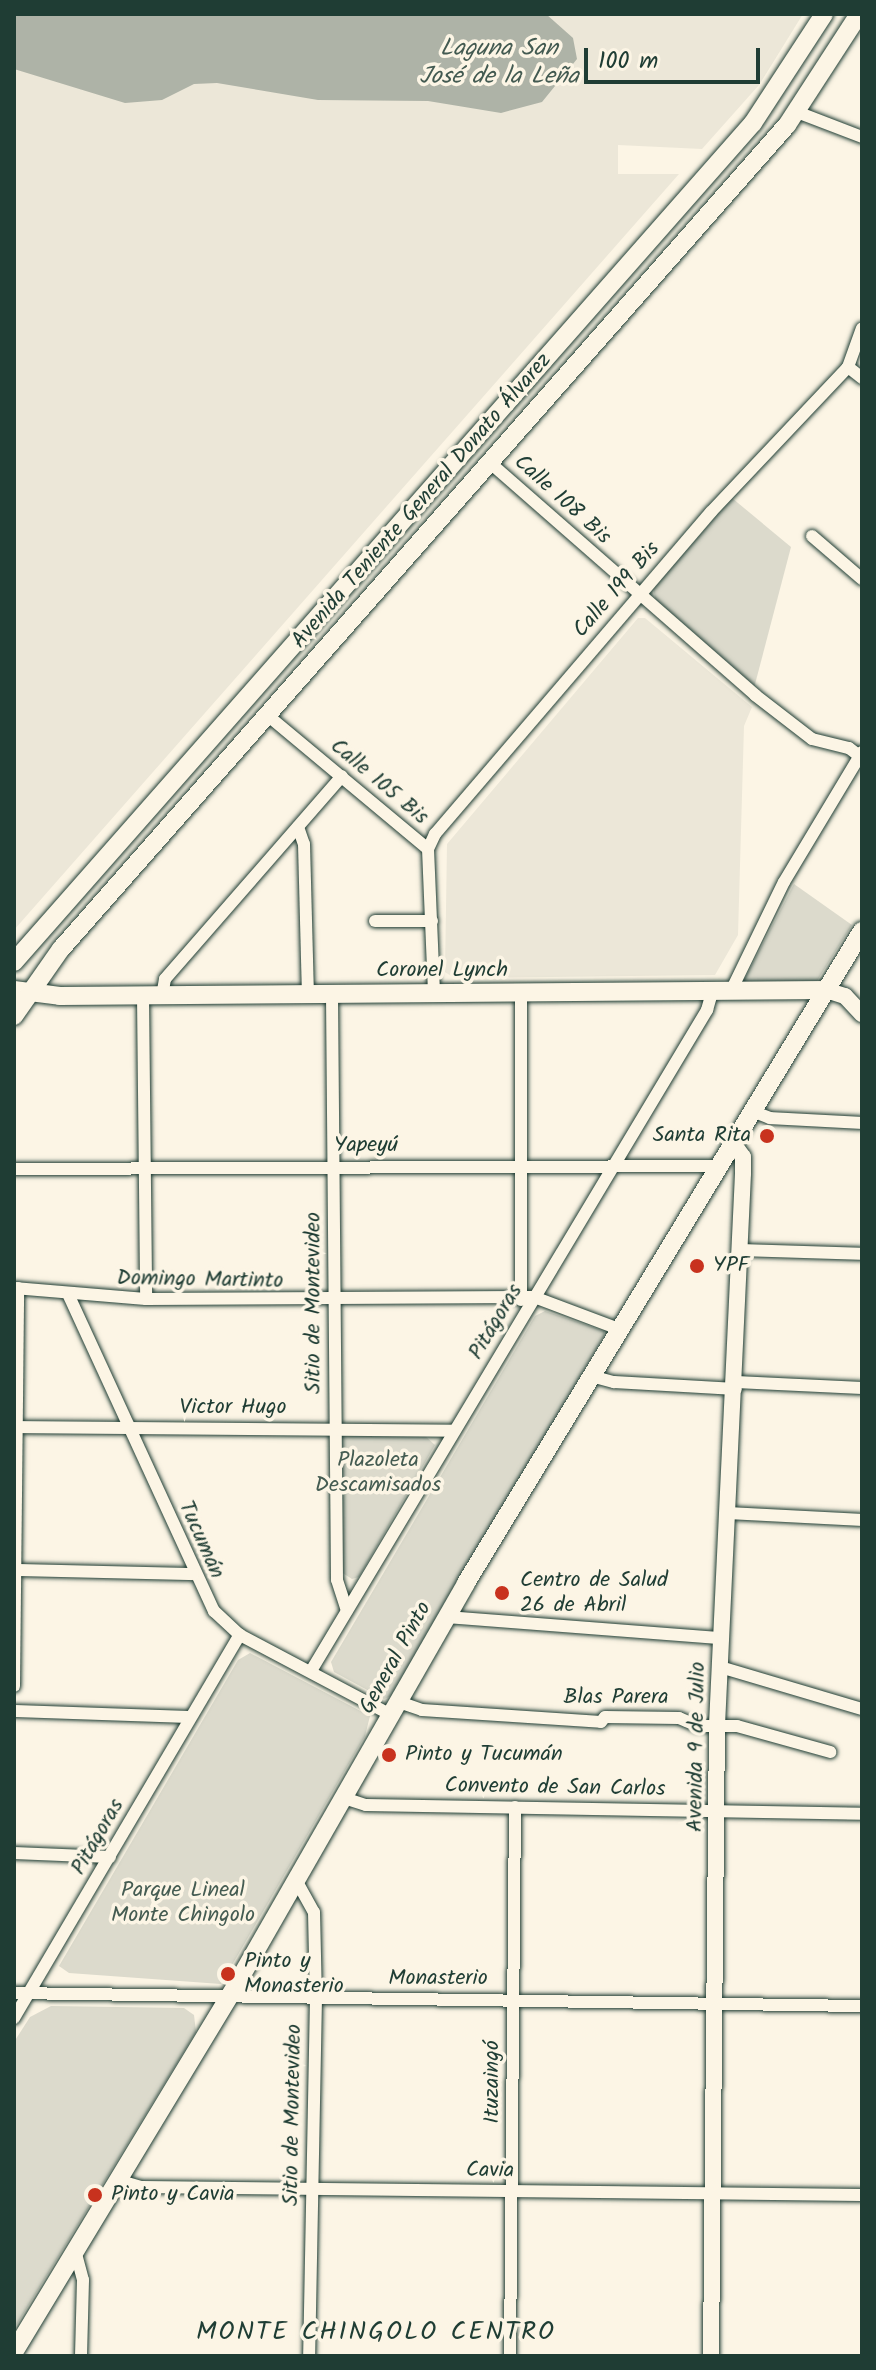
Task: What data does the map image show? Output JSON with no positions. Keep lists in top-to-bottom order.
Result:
{
  "streets": {
    "main road": ["Avenida Teniente General Donato Álvarez", "Coronel Lynch", "General Pinto"],
    "street": [
      "Calle 108 Bis",
      "Calle 199 Bis",
      "Calle 105 Bis",
      "Yapeyú",
      "Domingo Martinto",
      "Sitio de Montevideo",
      "Pitágoras",
      "Victor Hugo",
      "Tucumán",
      "Blas Parera",
      "Avenida 9 de Julio",
      "Convento de San Carlos",
      "Monasterio",
      "Ituzaingó",
      "Cavia"
    ]
  },
  "crossings": [
    ["Calle 108 Bis", "Avenida Teniente General Donato Álvarez"],
    ["Calle 108 Bis", "Calle 199 Bis"],
    ["Calle 108 Bis", "Pitágoras"],
    ["Avenida Teniente General Donato Álvarez", "Calle 105 Bis"],
    ["Avenida Teniente General Donato Álvarez", "Coronel Lynch"],
    ["Calle 199 Bis", "Calle 105 Bis"],
    ["Calle 105 Bis", "Coronel Lynch"],
    ["Coronel Lynch", "Sitio de Montevideo"],
    ["Coronel Lynch", "Pitágoras"],
    ["Coronel Lynch", "General Pinto"],
    ["Yapeyú", "Sitio de Montevideo"],
    ["Yapeyú", "Pitágoras"],
    ["Yapeyú", "General Pinto"],
    ["Domingo Martinto", "Sitio de Montevideo"],
    ["Domingo Martinto", "Pitágoras"],
    ["Domingo Martinto", "Tucumán"],
    ["Domingo Martinto", "General Pinto"],
    ["Sitio de Montevideo", "Pitágoras"],
    ["Sitio de Montevideo", "Victor Hugo"],
    ["Sitio de Montevideo", "General Pinto"],
    ["Sitio de Montevideo", "Monasterio"],
    ["Sitio de Montevideo", "Cavia"],
    ["Pitágoras", "Victor Hugo"],
    ["Pitágoras", "Tucumán"],
    ["Pitágoras", "Monasterio"],
    ["Victor Hugo", "Tucumán"],
    ["Tucumán", "General Pinto"],
    ["Tucumán", "Blas Parera"],
    ["General Pinto", "Blas Parera"],
    ["General Pinto", "Avenida 9 de Julio"],
    ["General Pinto", "Convento de San Carlos"],
    ["General Pinto", "Monasterio"],
    ["General Pinto", "Cavia"],
    ["Blas Parera", "Avenida 9 de Julio"],
    ["Avenida 9 de Julio", "Convento de San Carlos"],
    ["Avenida 9 de Julio", "Monasterio"],
    ["Avenida 9 de Julio", "Cavia"],
    ["Convento de San Carlos", "Ituzaingó"],
    ["Monasterio", "Ituzaingó"],
    ["Ituzaingó", "Cavia"]
  ],
  "districts": ["MONTE CHINGOLO CENTRO"],
  "water": ["Laguna San José de la Leña"],
  "parks": ["Plazoleta Descamisados", "Parque Lineal Monte Chingolo"],
  "places": [
    "Santa Rita",
    "YPF",
    "Centro de Salud 26 de Abril",
    "Pinto y Tucumán",
    "Pinto y Monasterio",
    "Pinto y Cavia"
  ],
  "scale_bar": "100 m"
}
